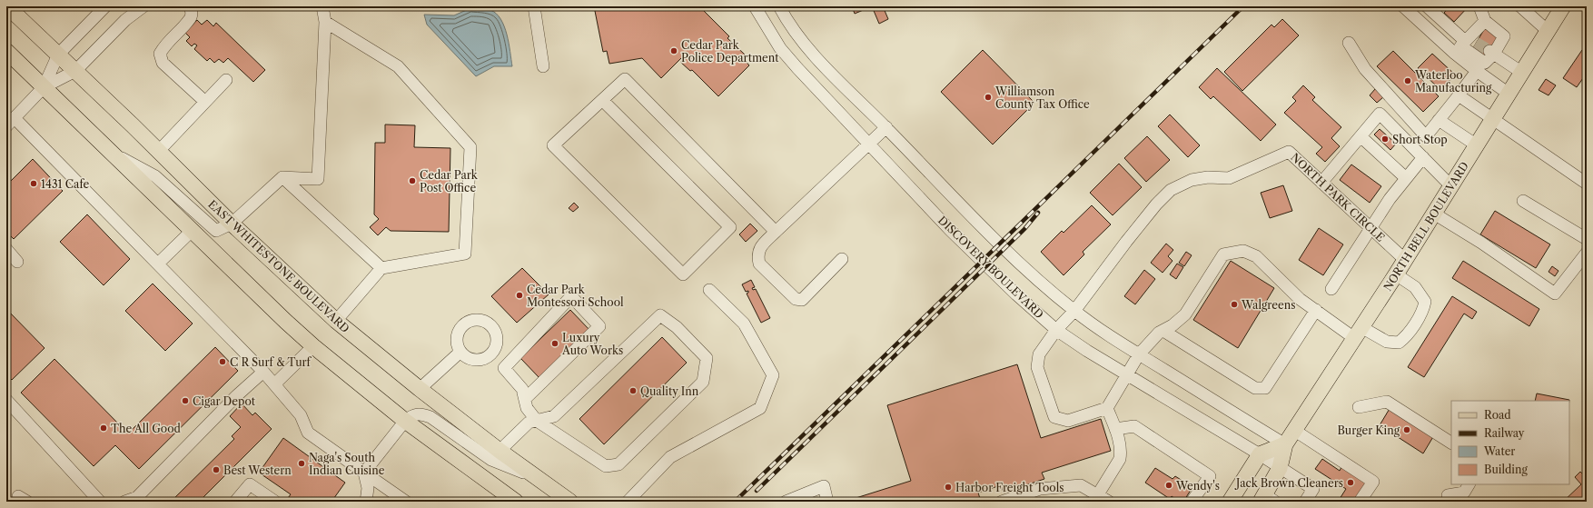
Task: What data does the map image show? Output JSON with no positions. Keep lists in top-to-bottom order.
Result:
{
  "streets": {
    "main road": ["NORTH BELL BOULEVARD", "EAST WHITESTONE BOULEVARD"],
    "street": ["NORTH PARK CIRCLE", "DISCOVERY BOULEVARD"]
  },
  "crossings": [
    ["NORTH PARK CIRCLE", "NORTH BELL BOULEVARD"],
    ["NORTH PARK CIRCLE", "DISCOVERY BOULEVARD"],
    ["NORTH BELL BOULEVARD", "DISCOVERY BOULEVARD"]
  ],
  "places": [
    "Cedar Park Police Department",
    "Waterloo Manufacturing",
    "Williamson County Tax Office",
    "Short Stop",
    "Cedar Park Post Office",
    "1431 Cafe",
    "Cedar Park Montessori School",
    "Walgreens",
    "Luxury Auto Works",
    "C R Surf & Turf",
    "Quality Inn",
    "Cigar Depot",
    "The All Good",
    "Burger King",
    "Naga's South Indian Cuisine",
    "Best Western",
    "Jack Brown Cleaners",
    "Wendy's",
    "Harbor Freight Tools"
  ],
  "legend": [
    "Road",
    "Railway",
    "Water",
    "Building"
  ]
}
